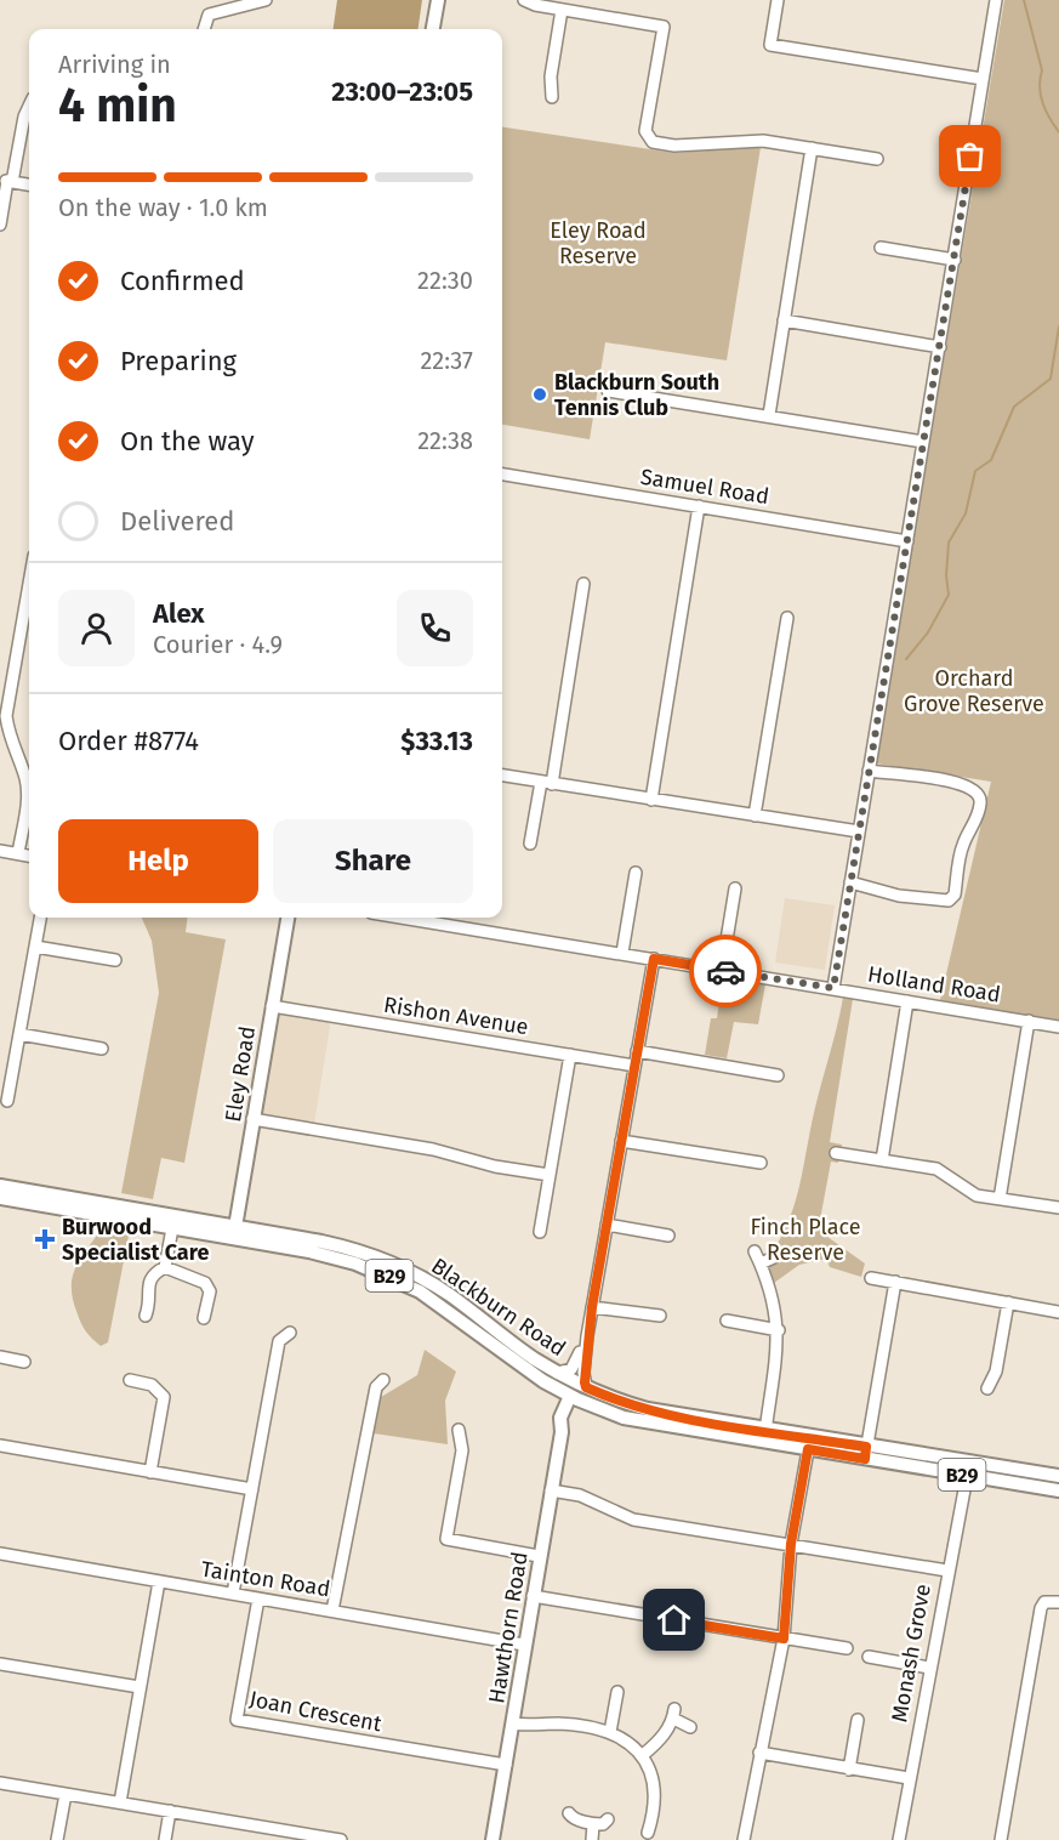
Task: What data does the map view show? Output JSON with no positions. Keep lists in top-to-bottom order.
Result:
{
  "streets": {
    "main road": [
      "Eley Road",
      "B29",
      "Blackburn Road",
      "Hawthorn Road"
    ],
    "street": [
      "Samuel Road",
      "Holland Road",
      "Rishon Avenue",
      "Tainton Road",
      "Monash Grove",
      "Joan Crescent"
    ]
  },
  "crossings": [
    ["Holland Road", "Hawthorn Road"],
    ["Rishon Avenue", "Eley Road"],
    ["Rishon Avenue", "Hawthorn Road"],
    ["Eley Road", "Blackburn Road"],
    ["Blackburn Road", "Hawthorn Road"],
    ["Blackburn Road", "Monash Grove"],
    ["Tainton Road", "Hawthorn Road"],
    ["Tainton Road", "Joan Crescent"],
    ["Hawthorn Road", "Joan Crescent"]
  ],
  "parks": ["Eley Road Reserve", "Orchard Grove Reserve", "Finch Place Reserve"],
  "places": {
    "other": ["Blackburn South Tennis Club"],
    "health": ["Burwood Specialist Care"]
  },
  "page": {
    "heading": ["4 min", "Arriving in", "23:00–23:05"],
    "panel": [
      "Alex",
      "Courier · 4.9",
      "Order #8774",
      "$33.13"
    ],
    "bar": "On the way · 1.0 km",
    "list": [
      ["Confirmed", "22:30"],
      ["Preparing", "22:37"],
      ["On the way", "22:38"],
      "Delivered"
    ],
    "buttons": ["Help", "Share"]
  }
}
